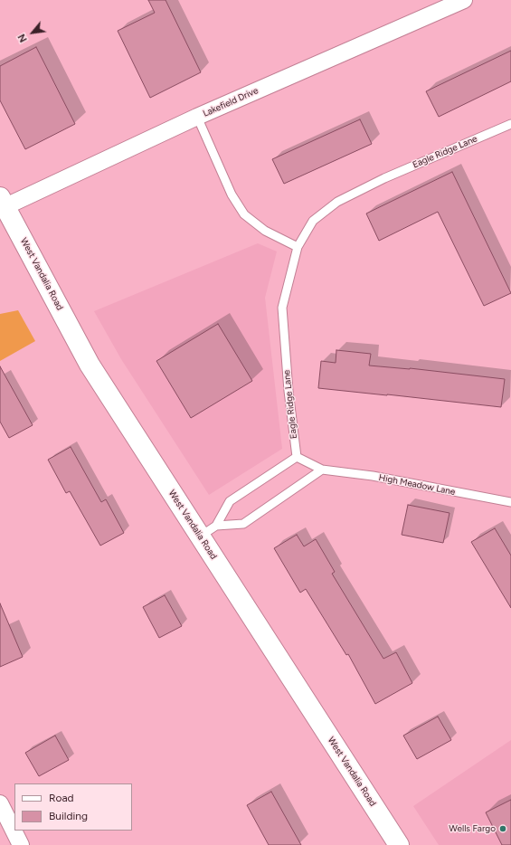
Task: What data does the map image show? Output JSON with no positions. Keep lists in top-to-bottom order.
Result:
{
  "streets": {
    "main road": ["West Vandalia Road"],
    "street": ["Lakefield Drive"],
    "lane": ["Eagle Ridge Lane", "High Meadow Lane"]
  },
  "crossings": [
    ["Lakefield Drive", "West Vandalia Road"],
    ["Eagle Ridge Lane", "High Meadow Lane"]
  ],
  "places": ["Wells Fargo"],
  "legend": ["Road", "Building"],
  "north": "bottom left"
}
